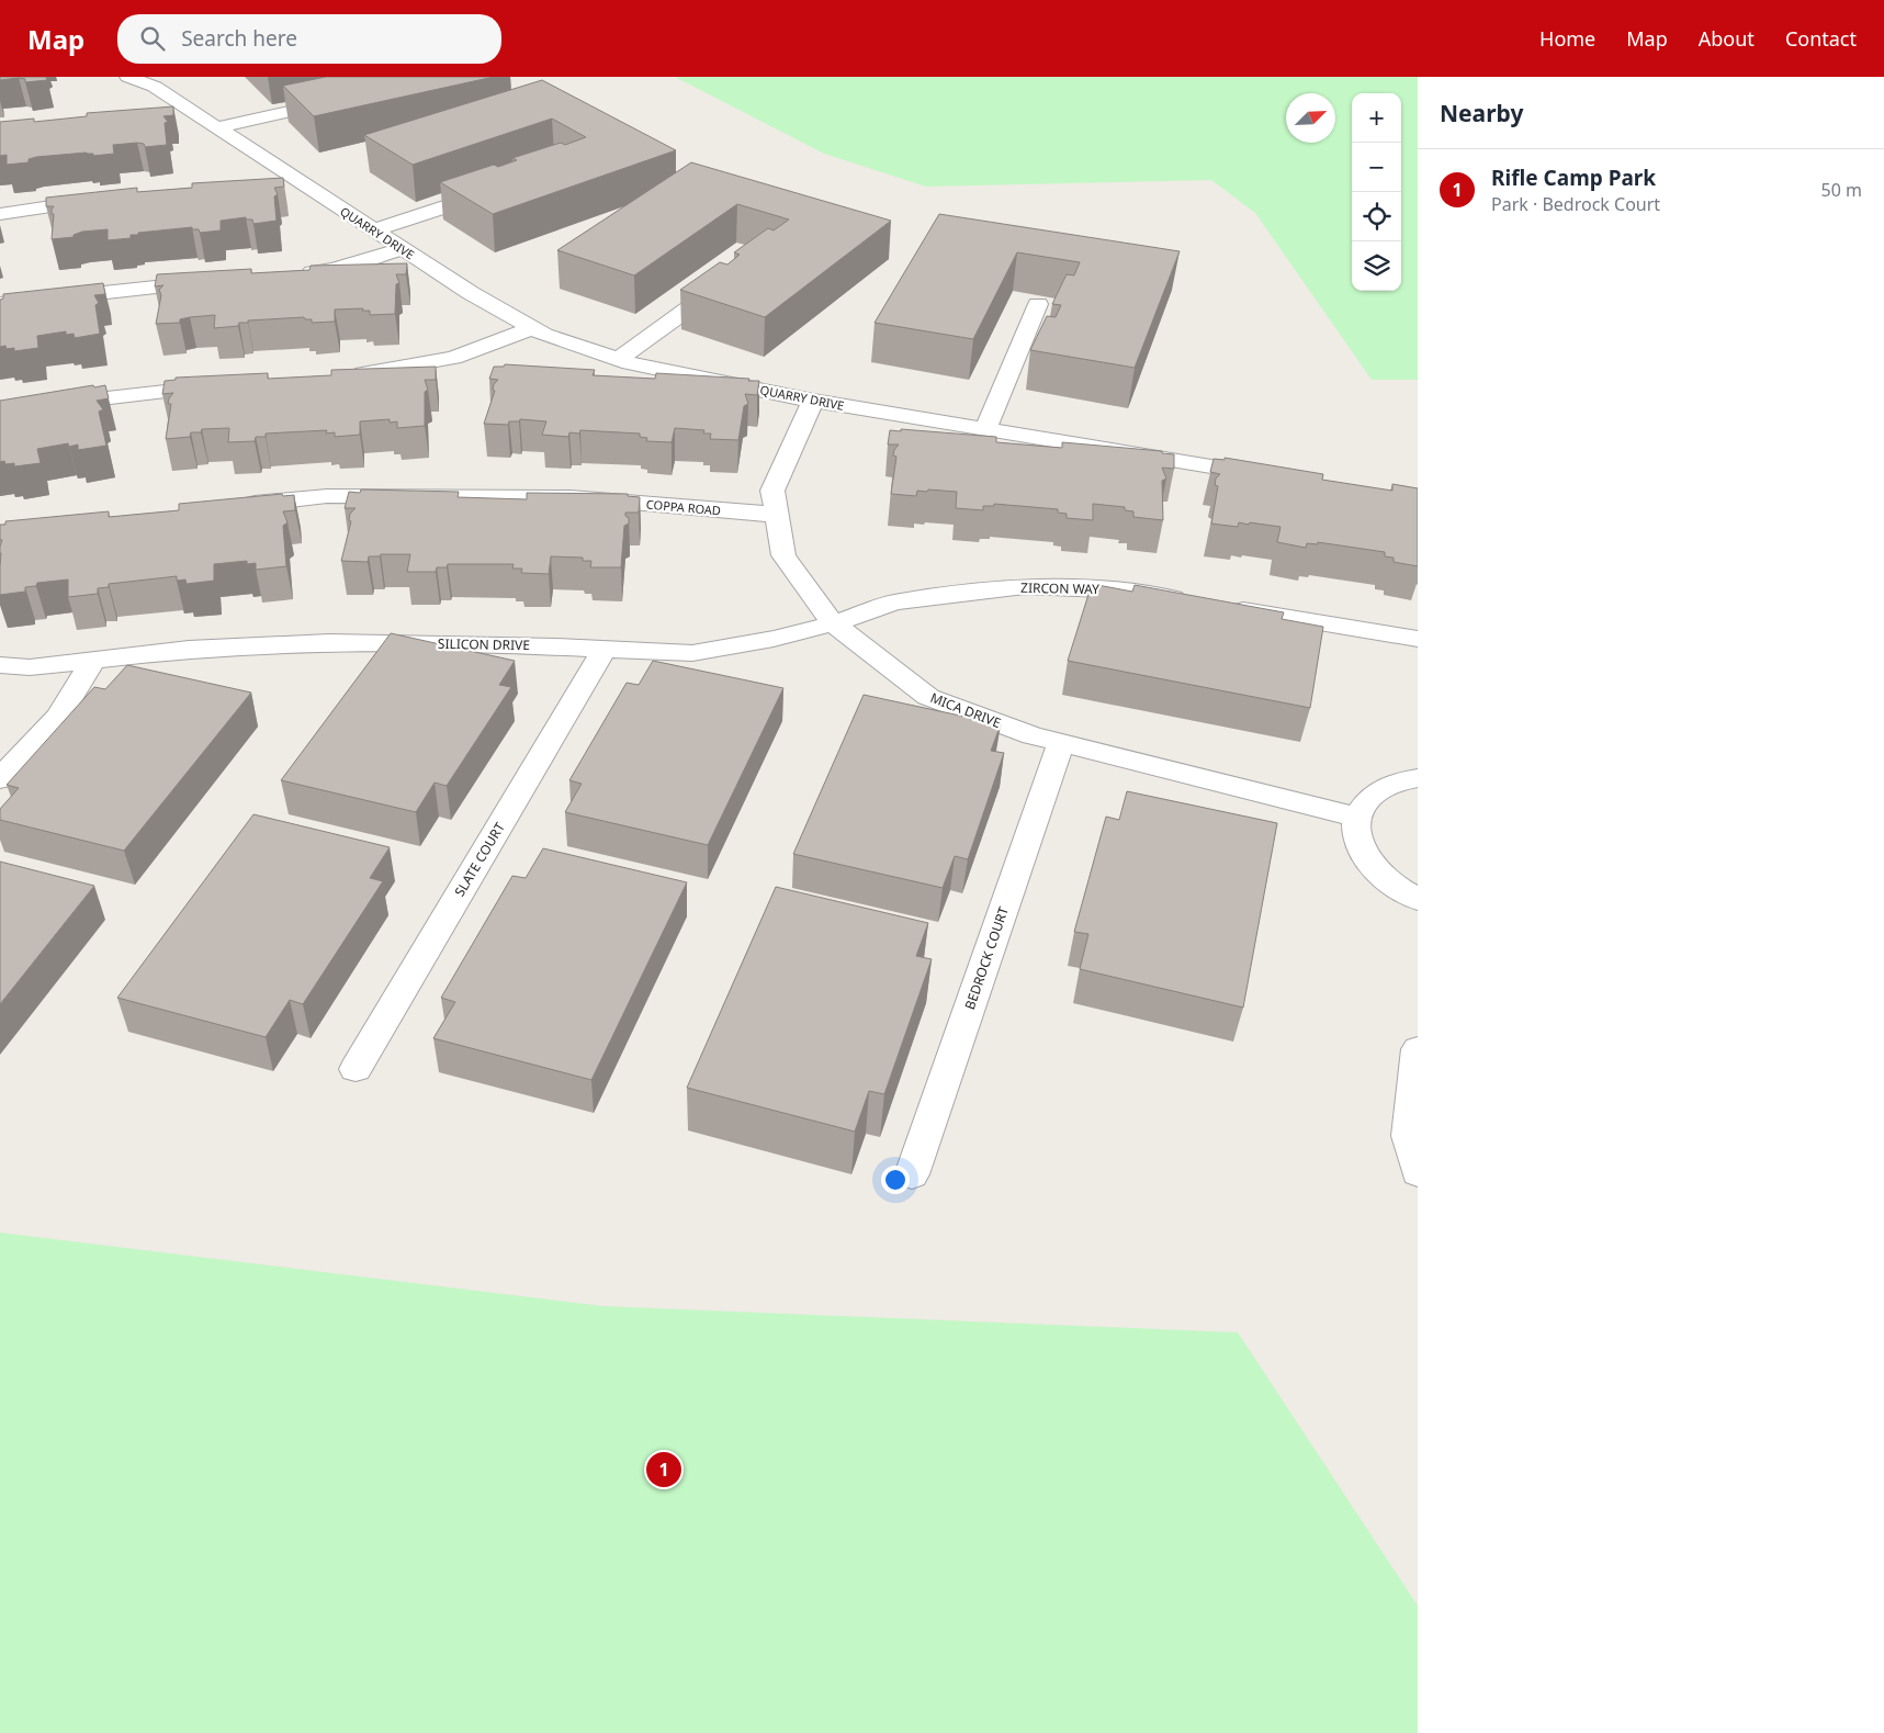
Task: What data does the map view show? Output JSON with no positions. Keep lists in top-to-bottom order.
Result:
{
  "streets": {
    "street": [
      "QUARRY DRIVE",
      "COPPA ROAD",
      "ZIRCON WAY",
      "SILICON DRIVE",
      "MICA DRIVE",
      "SLATE COURT",
      "BEDROCK COURT"
    ]
  },
  "crossings": [
    ["QUARRY DRIVE", "MICA DRIVE"],
    ["COPPA ROAD", "MICA DRIVE"],
    ["ZIRCON WAY", "SILICON DRIVE"],
    ["ZIRCON WAY", "MICA DRIVE"],
    ["SILICON DRIVE", "MICA DRIVE"],
    ["SILICON DRIVE", "SLATE COURT"],
    ["MICA DRIVE", "BEDROCK COURT"]
  ],
  "north": "top right",
  "page": {
    "header": "Map",
    "search": "Search here",
    "nav": [
      "Home",
      "Map",
      "About",
      "Contact"
    ],
    "heading": "Nearby",
    "map_buttons": ["+", "−"],
    "list": [
      {
        "mark": "1",
        "name": "Rifle Camp Park",
        "note": "Park · Bedrock Court",
        "value": "50 m"
      }
    ],
    "pins": "1"
  }
}
